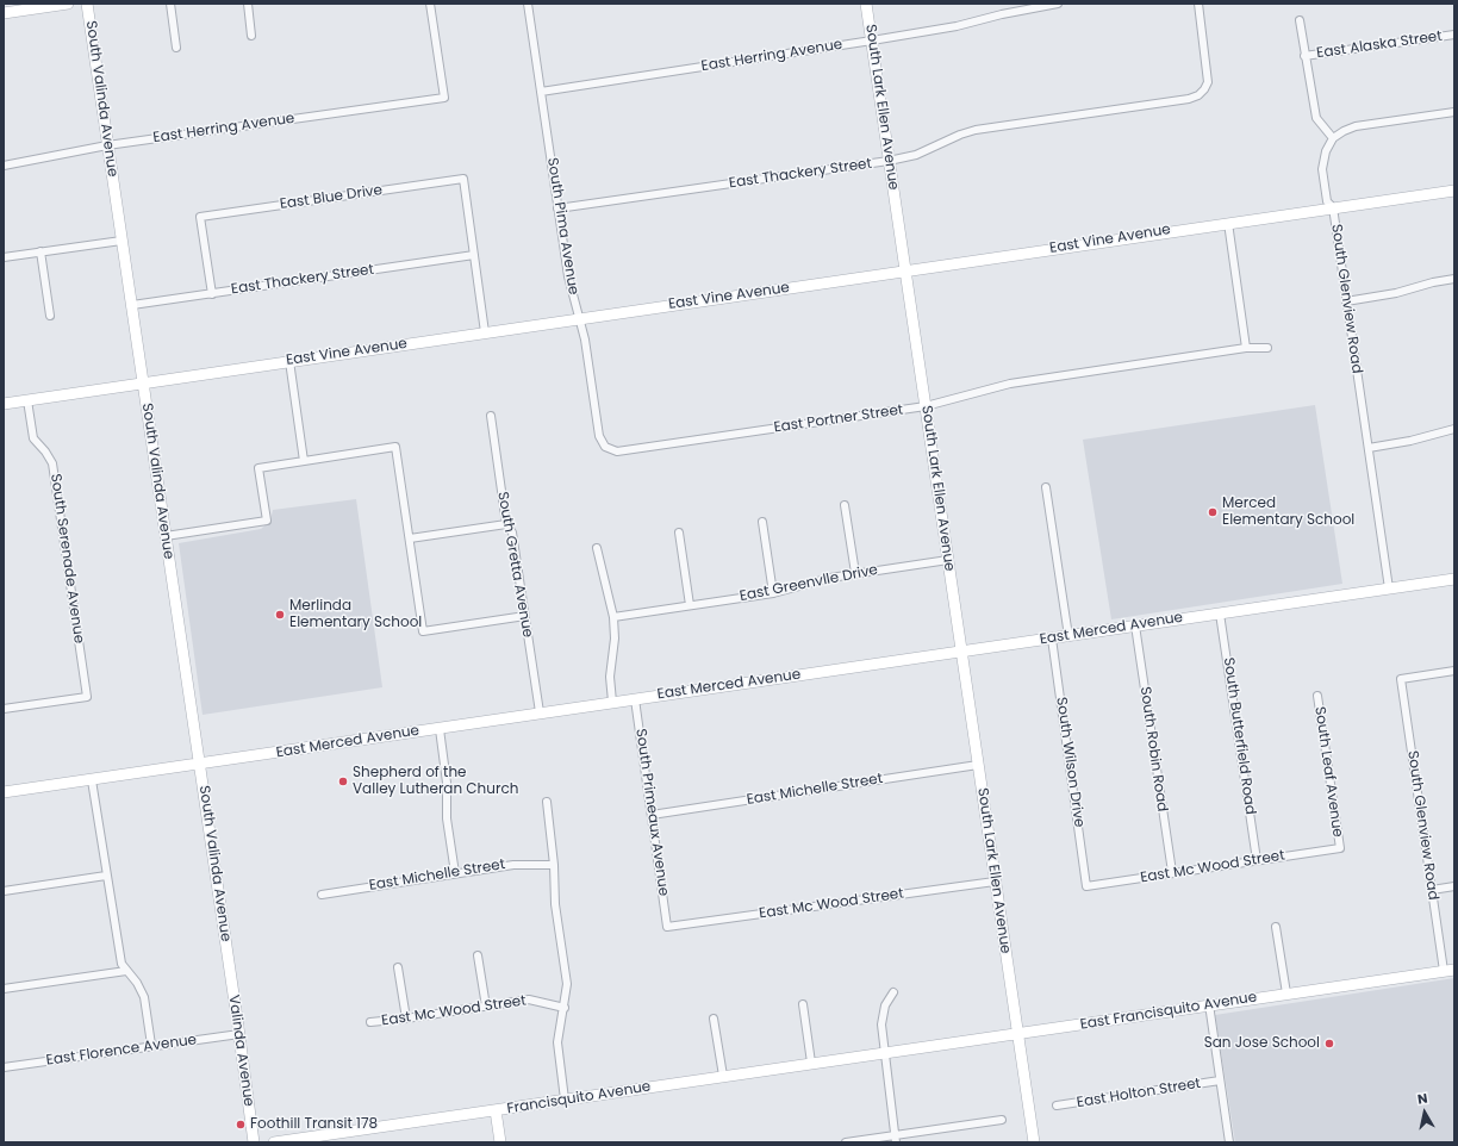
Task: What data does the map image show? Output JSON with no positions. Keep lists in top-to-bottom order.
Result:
{
  "streets": {
    "street": [
      "East Alaska Street",
      "East Herring Avenue",
      "South Valinda Avenue",
      "South Lark Ellen Avenue",
      "East Thackery Street",
      "East Blue Drive",
      "South Pima Avenue",
      "East Vine Avenue",
      "South Glenview Road",
      "East Portner Street",
      "South Serenade Avenue",
      "South Gretta Avenue",
      "East Greenvlle Drive",
      "East Merced Avenue",
      "South Butterfield Road",
      "South Robin Road",
      "South Wilson Drive",
      "South Leaf Avenue",
      "East Michelle Street",
      "South Primeaux Avenue",
      "East Mc Wood Street",
      "East Francisquito Avenue",
      "East Florence Avenue",
      "Valinda Avenue",
      "East Holton Street",
      "Francisquito Avenue"
    ]
  },
  "crossings": [
    ["East Herring Avenue", "South Valinda Avenue"],
    ["East Herring Avenue", "South Lark Ellen Avenue"],
    ["East Herring Avenue", "South Pima Avenue"],
    ["South Valinda Avenue", "East Thackery Street"],
    ["South Valinda Avenue", "East Vine Avenue"],
    ["South Valinda Avenue", "East Merced Avenue"],
    ["South Valinda Avenue", "Valinda Avenue"],
    ["South Lark Ellen Avenue", "East Thackery Street"],
    ["South Lark Ellen Avenue", "East Vine Avenue"],
    ["South Lark Ellen Avenue", "East Portner Street"],
    ["South Lark Ellen Avenue", "East Greenvlle Drive"],
    ["South Lark Ellen Avenue", "East Merced Avenue"],
    ["South Lark Ellen Avenue", "East Michelle Street"],
    ["South Lark Ellen Avenue", "East Mc Wood Street"],
    ["South Lark Ellen Avenue", "East Francisquito Avenue"],
    ["East Thackery Street", "East Blue Drive"],
    ["East Thackery Street", "South Pima Avenue"],
    ["South Pima Avenue", "East Vine Avenue"],
    ["South Pima Avenue", "East Portner Street"],
    ["East Vine Avenue", "South Glenview Road"],
    ["East Vine Avenue", "South Serenade Avenue"],
    ["South Glenview Road", "East Merced Avenue"],
    ["South Glenview Road", "East Francisquito Avenue"],
    ["South Gretta Avenue", "East Merced Avenue"],
    ["East Merced Avenue", "South Butterfield Road"],
    ["East Merced Avenue", "South Robin Road"],
    ["East Merced Avenue", "South Wilson Drive"],
    ["East Merced Avenue", "South Primeaux Avenue"],
    ["South Butterfield Road", "East Mc Wood Street"],
    ["South Robin Road", "East Mc Wood Street"],
    ["South Wilson Drive", "East Mc Wood Street"],
    ["South Leaf Avenue", "East Mc Wood Street"],
    ["East Michelle Street", "South Primeaux Avenue"],
    ["South Primeaux Avenue", "East Mc Wood Street"],
    ["East Francisquito Avenue", "Francisquito Avenue"],
    ["East Florence Avenue", "Valinda Avenue"]
  ],
  "places": [
    "Merced Elementary School",
    "Merlinda Elementary School",
    "Shepherd of the Valley Lutheran Church",
    "San Jose School",
    "Foothill Transit 178"
  ],
  "north": "top"
}
